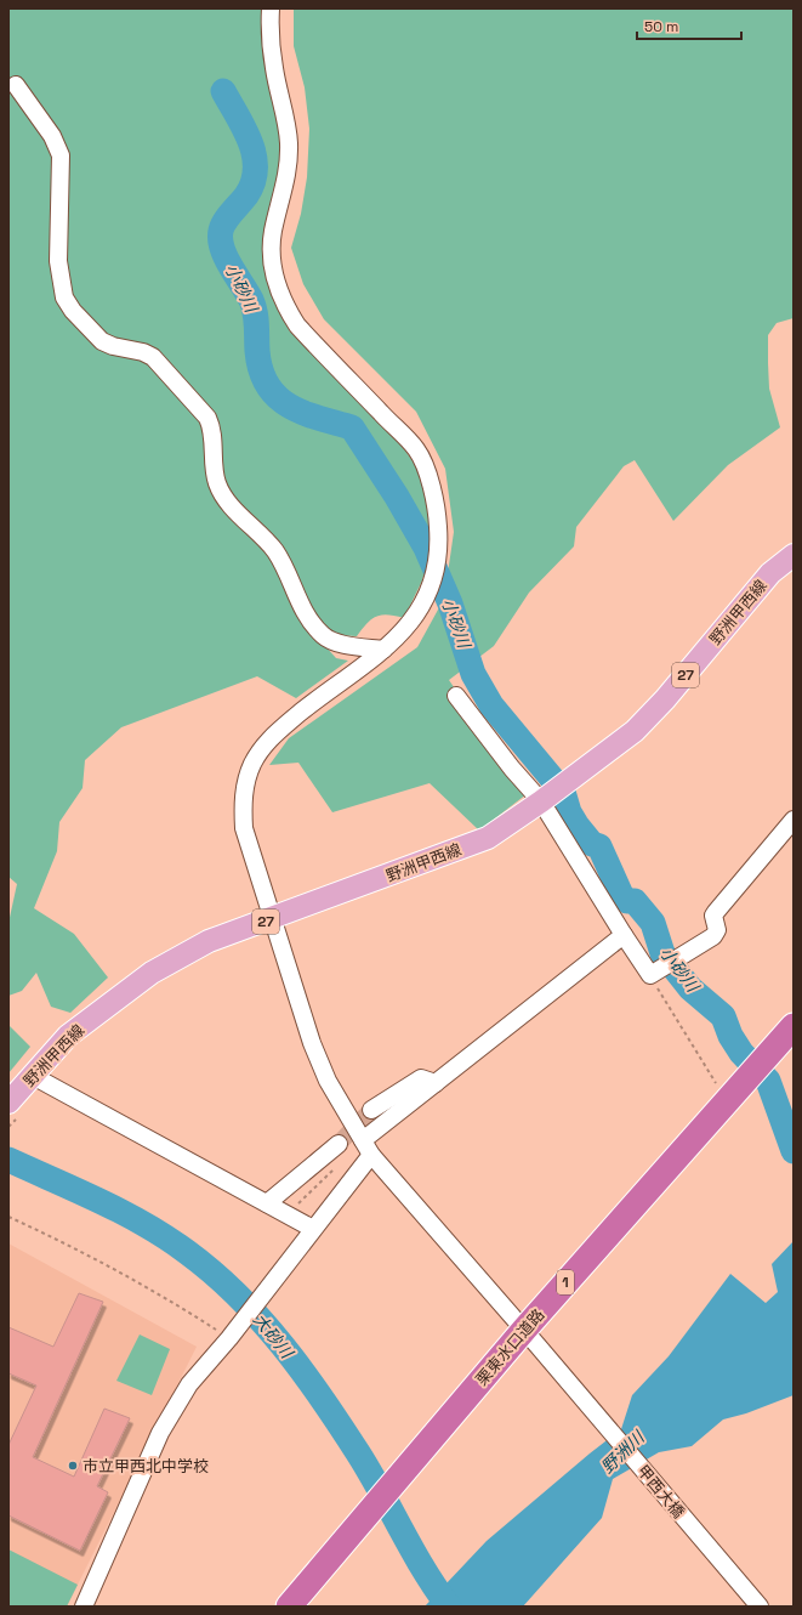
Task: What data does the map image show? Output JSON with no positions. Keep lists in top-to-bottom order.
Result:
{
  "streets": {
    "highway": ["1", "栗東水口道路"],
    "main road": ["野洲甲西線", "27"],
    "street": ["甲西大橋"]
  },
  "crossings": [
    ["野洲甲西線", "甲西大橋"],
    ["栗東水口道路", "甲西大橋"]
  ],
  "water": ["小砂川", "大砂川", "野洲川"],
  "places": ["市立甲西北中学校"],
  "scale_bar": "50 m"
}
